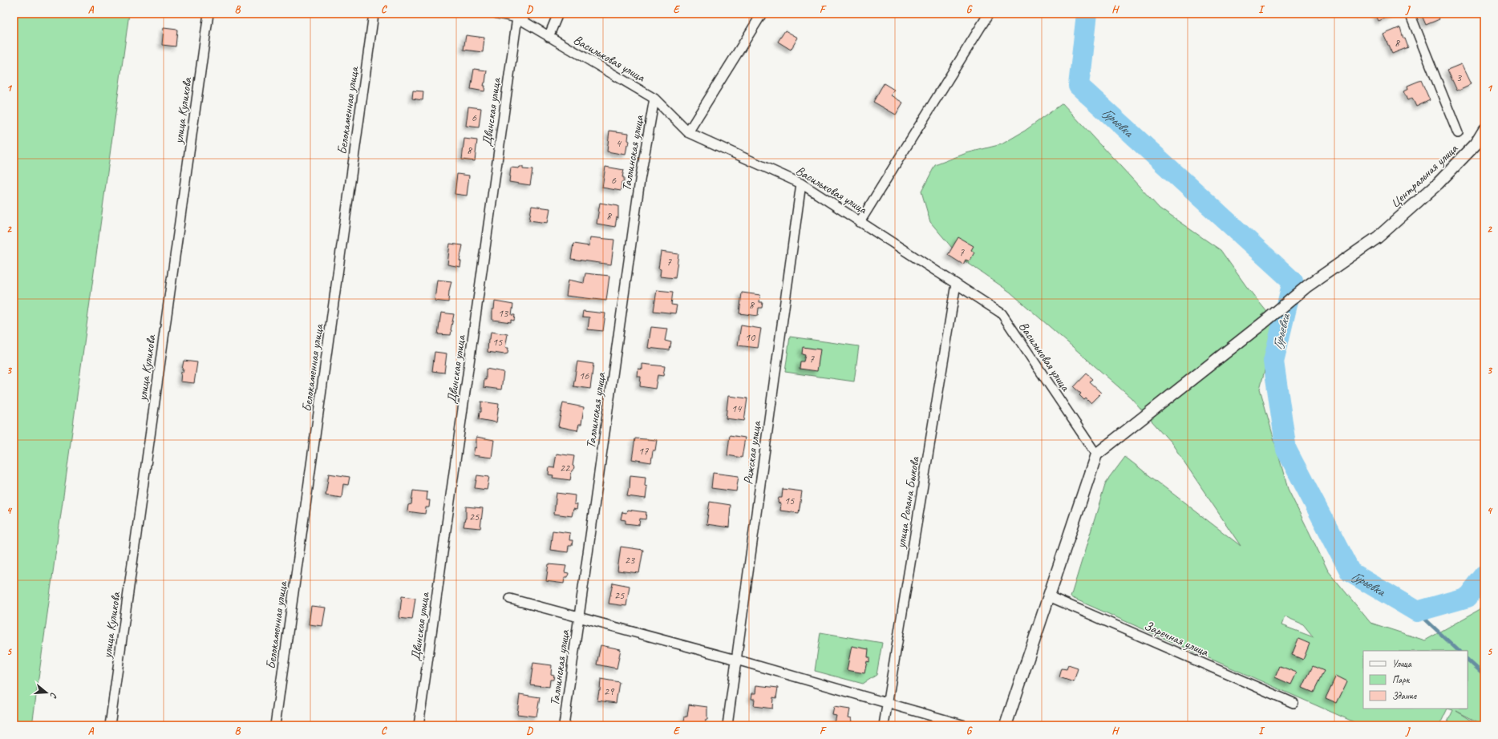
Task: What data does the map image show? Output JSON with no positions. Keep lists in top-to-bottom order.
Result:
{
  "streets": {
    "street": [
      "Васильковая улица",
      "улица Куликова",
      "Белокаменная улица",
      "Двинская улица",
      "Таллинская улица",
      "Центральная улица",
      "Рижская улица",
      "улица Ролана Быкова",
      "Заречная улица"
    ]
  },
  "crossings": [
    ["Васильковая улица", "Двинская улица"],
    ["Васильковая улица", "Таллинская улица"],
    ["Васильковая улица", "Центральная улица"],
    ["Васильковая улица", "Рижская улица"],
    ["Васильковая улица", "улица Ролана Быкова"]
  ],
  "water": ["Гурьевка"],
  "house_numbers": [
    "8",
    "3",
    "6",
    "4",
    "8",
    "6",
    "8",
    "7",
    "7",
    "8",
    "13",
    "10",
    "15",
    "7",
    "16",
    "14",
    "17",
    "22",
    "15",
    "25",
    "23",
    "25",
    "29"
  ],
  "legend": ["Улица", "Парк", "Здание"],
  "north": "right",
  "grid": {
    "columns": [
      "A",
      "B",
      "C",
      "D",
      "E",
      "F",
      "G",
      "H",
      "I",
      "J"
    ],
    "rows": [
      "1",
      "2",
      "3",
      "4",
      "5"
    ]
  }
}
